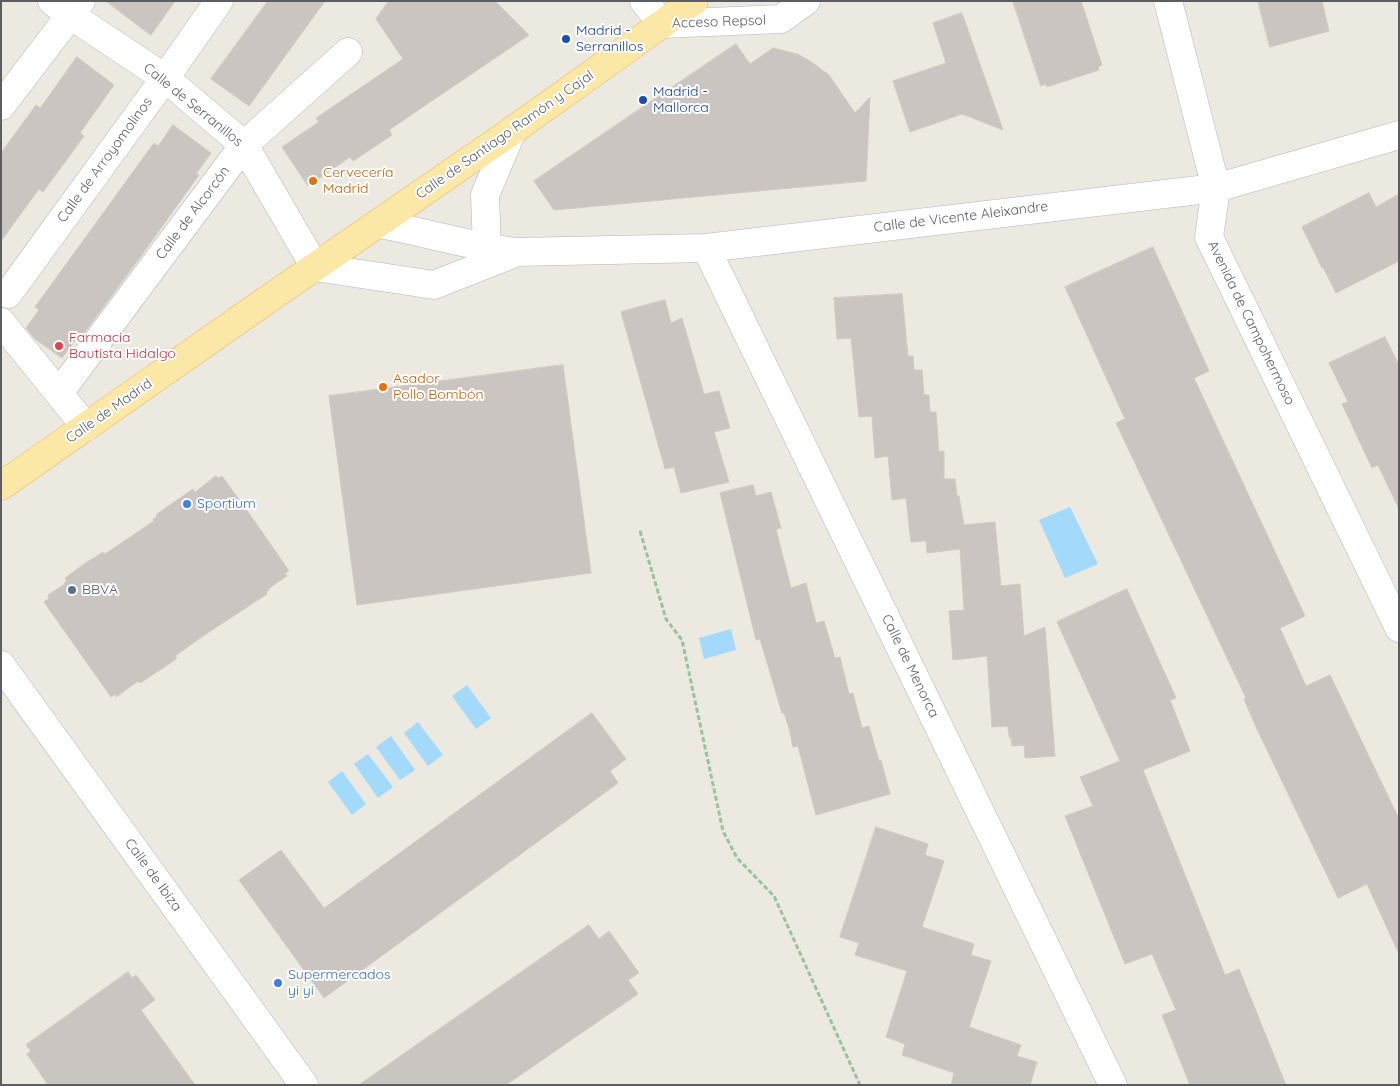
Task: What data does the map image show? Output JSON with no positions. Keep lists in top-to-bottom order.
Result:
{
  "streets": {
    "main road": ["Calle de Santiago Ramón y Cajal", "Calle de Madrid"],
    "street": [
      "Acceso Repsol",
      "Calle de Serranillos",
      "Calle de Arroyomolinos",
      "Calle de Alcorcón",
      "Calle de Vicente Aleixandre",
      "Avenida de Campohermoso",
      "Calle de Menorca",
      "Calle de Ibiza"
    ]
  },
  "crossings": [
    ["Acceso Repsol", "Calle de Santiago Ramón y Cajal"],
    ["Calle de Serranillos", "Calle de Santiago Ramón y Cajal"],
    ["Calle de Serranillos", "Calle de Arroyomolinos"],
    ["Calle de Serranillos", "Calle de Alcorcón"],
    ["Calle de Serranillos", "Calle de Vicente Aleixandre"],
    ["Calle de Serranillos", "Calle de Madrid"],
    ["Calle de Santiago Ramón y Cajal", "Calle de Vicente Aleixandre"],
    ["Calle de Santiago Ramón y Cajal", "Calle de Madrid"],
    ["Calle de Vicente Aleixandre", "Avenida de Campohermoso"],
    ["Calle de Vicente Aleixandre", "Calle de Madrid"],
    ["Calle de Vicente Aleixandre", "Calle de Menorca"]
  ],
  "places": [
    "Madrid - Serranillos",
    "Madrid - Mallorca",
    "Cervecería Madrid",
    "Farmacia Bautista Hidalgo",
    "Asador Pollo Bombón",
    "Sportium",
    "BBVA",
    "Supermercados yi yi"
  ]
}
